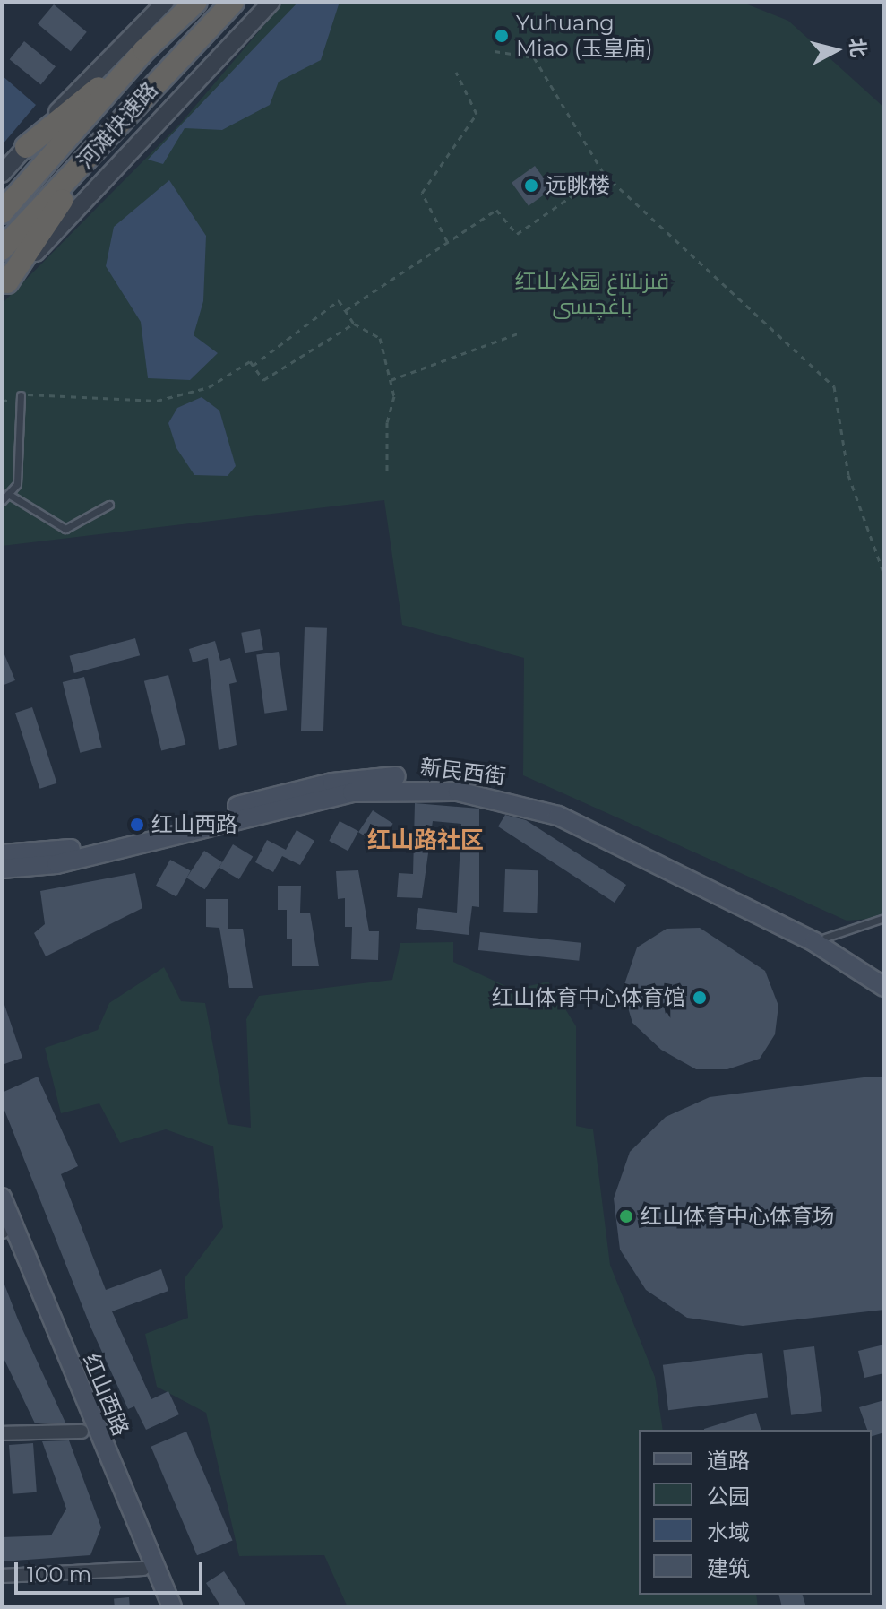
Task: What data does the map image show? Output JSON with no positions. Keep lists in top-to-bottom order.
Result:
{
  "streets": {
    "highway": ["河滩快速路"],
    "main road": ["新民西街", "红山西路"]
  },
  "districts": ["红山路社区"],
  "parks": ["红山公园 قىزىلتاغ باغچىسى"],
  "places": [
    "Yuhuang Miao (玉皇庙)",
    "远眺楼",
    "红山西路",
    "红山体育中心体育馆",
    "红山体育中心体育场"
  ],
  "legend": [
    "道路",
    "公园",
    "水域",
    "建筑"
  ],
  "scale_bar": "100 m",
  "north": "right"
}
